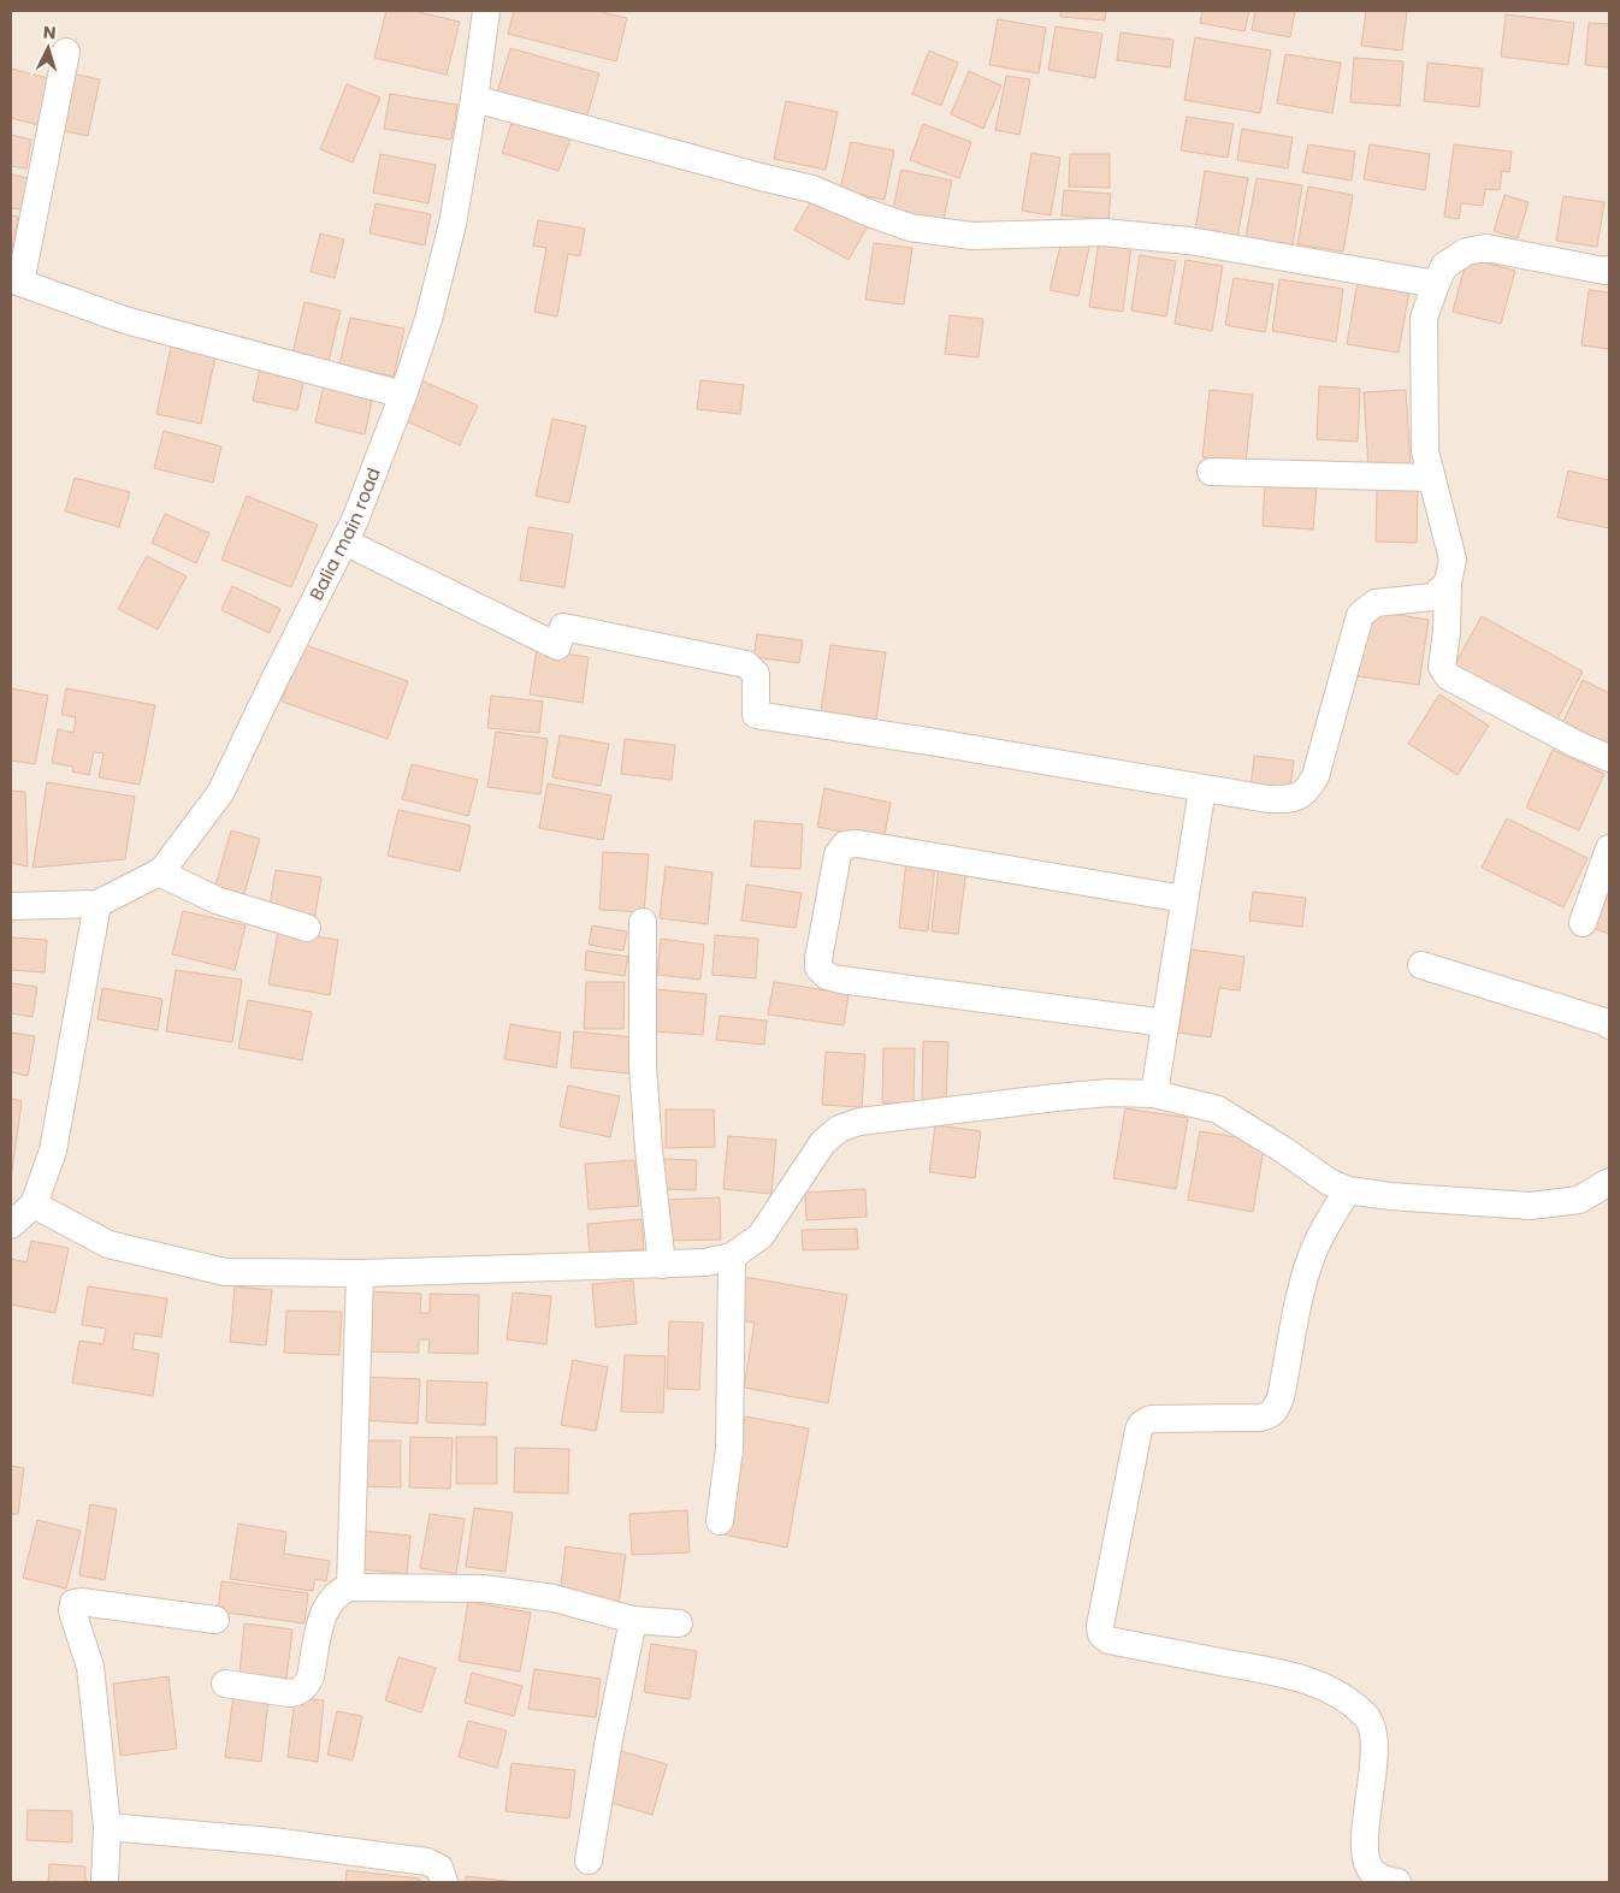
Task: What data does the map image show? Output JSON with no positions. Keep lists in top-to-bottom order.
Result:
{
  "streets": {
    "street": ["Balia main road"]
  },
  "north": "top"
}
